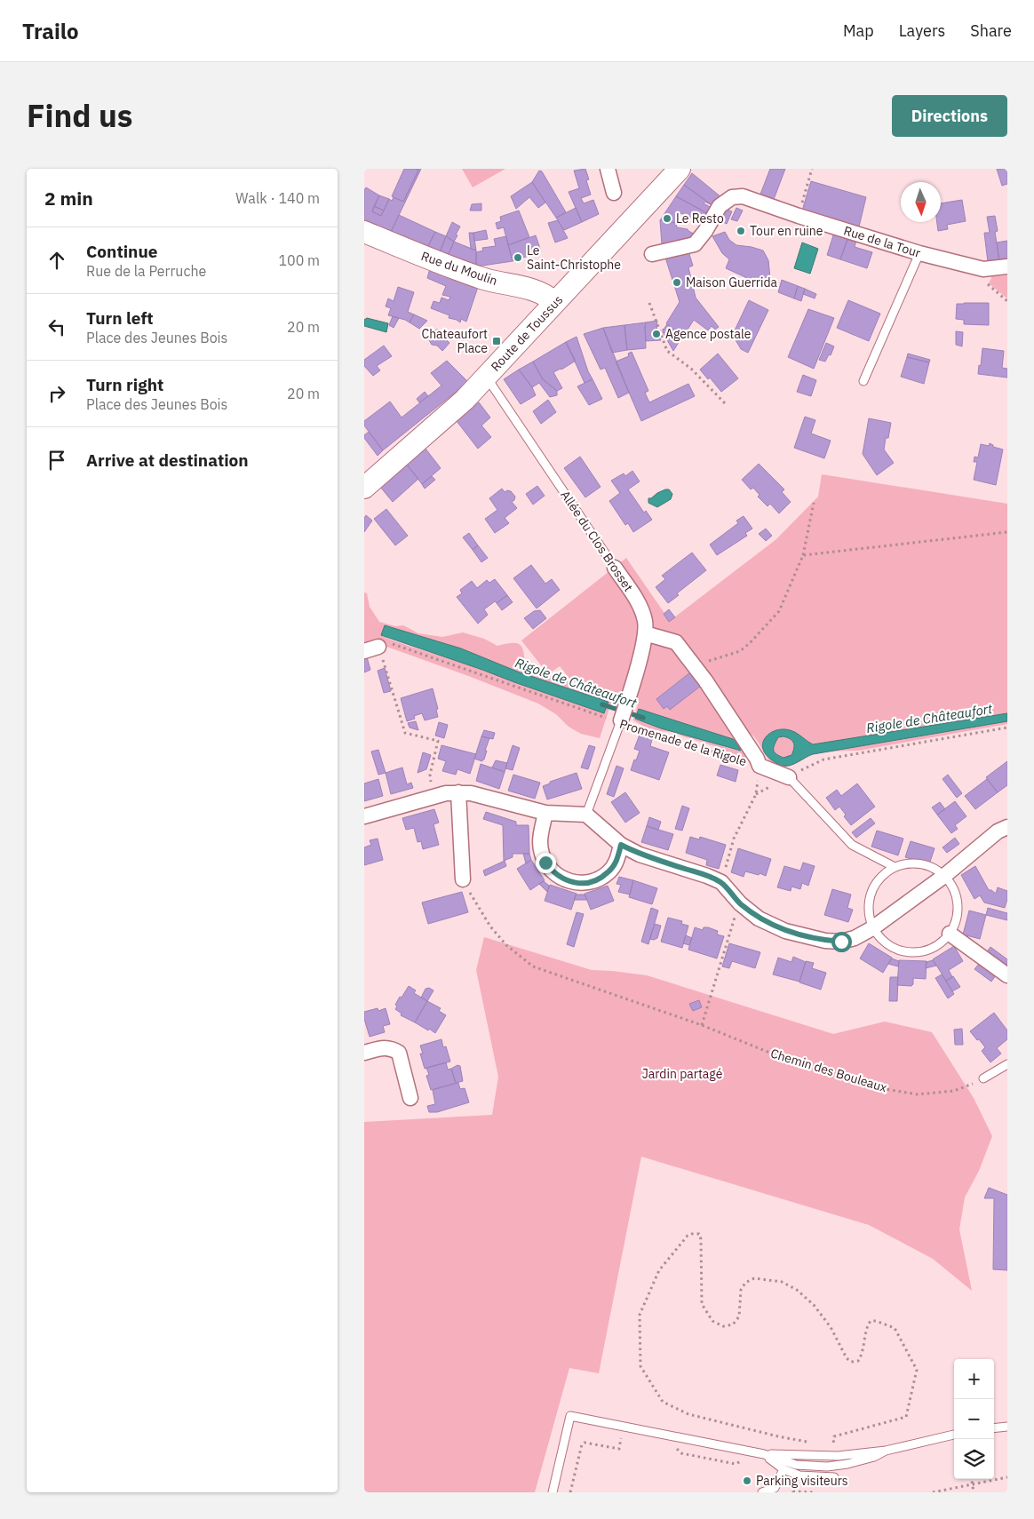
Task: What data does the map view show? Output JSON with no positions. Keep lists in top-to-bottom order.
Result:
{
  "streets": {
    "street": [
      "Rue de la Tour",
      "Rue du Moulin",
      "Route de Toussus",
      "Allée du Clos Brosset",
      "Promenade de la Rigole"
    ],
    "path": ["Chemin des Bouleaux"]
  },
  "crossings": [
    ["Rue du Moulin", "Route de Toussus"],
    ["Route de Toussus", "Allée du Clos Brosset"],
    ["Allée du Clos Brosset", "Promenade de la Rigole"]
  ],
  "water": ["Rigole de Châteaufort"],
  "parks": ["Jardin partagé"],
  "places": {
    "other": [
      "Le Resto",
      "Tour en ruine",
      "Le Saint-Christophe",
      "Maison Guerrida",
      "Agence postale",
      "Parking visiteurs"
    ],
    "transit": ["Chateaufort Place"]
  },
  "north": "bottom",
  "page": {
    "header": "Trailo",
    "nav": ["Map", "Layers", "Share"],
    "title": "Find us",
    "buttons": "Directions",
    "heading": ["2 min", "Walk · 140 m"],
    "list": [
      ["Continue", "Rue de la Perruche", "100 m"],
      ["Turn left", "Place des Jeunes Bois", "20 m"],
      ["Turn right", "Place des Jeunes Bois", "20 m"],
      "Arrive at destination"
    ],
    "map_buttons": ["+", "−"]
  }
}
